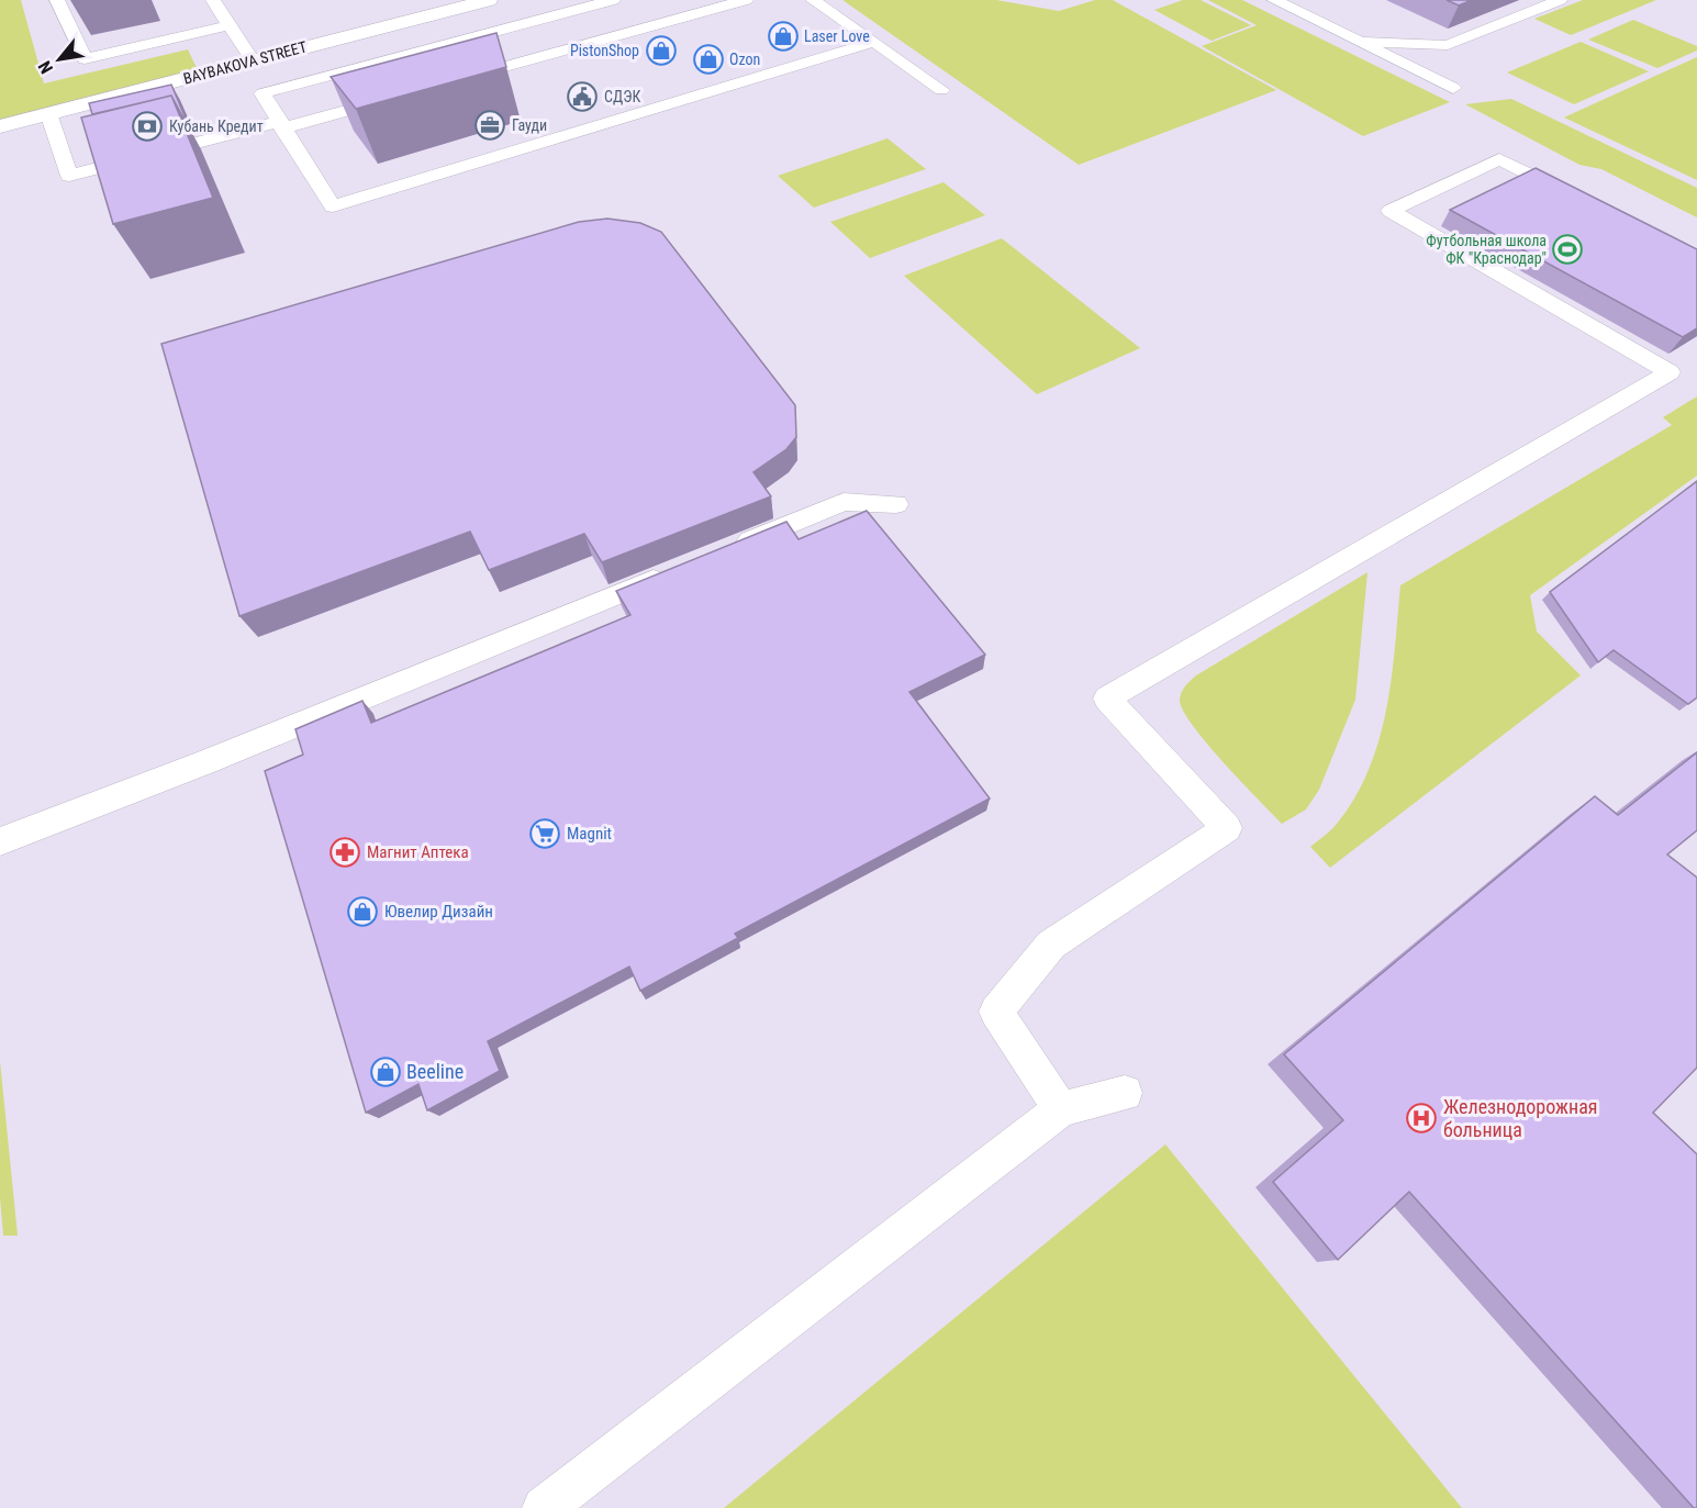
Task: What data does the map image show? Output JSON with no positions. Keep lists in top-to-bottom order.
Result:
{
  "streets": {
    "street": ["BAYBAKOVA STREET"]
  },
  "places": {
    "shop": [
      "Laser Love",
      "PistonShop",
      "Ozon",
      "Ювелир Дизайн",
      "Beeline"
    ],
    "public building": ["СДЭК"],
    "office": ["Гауди"],
    "bank": ["Кубань Кредит"],
    "sports": ["Футбольная школа ФК \"Краснодар\""],
    "supermarket": ["Magnit"],
    "pharmacy": ["Магнит Аптека"],
    "hospital": ["Железнодорожная больница"]
  },
  "north": "bottom left"
}
